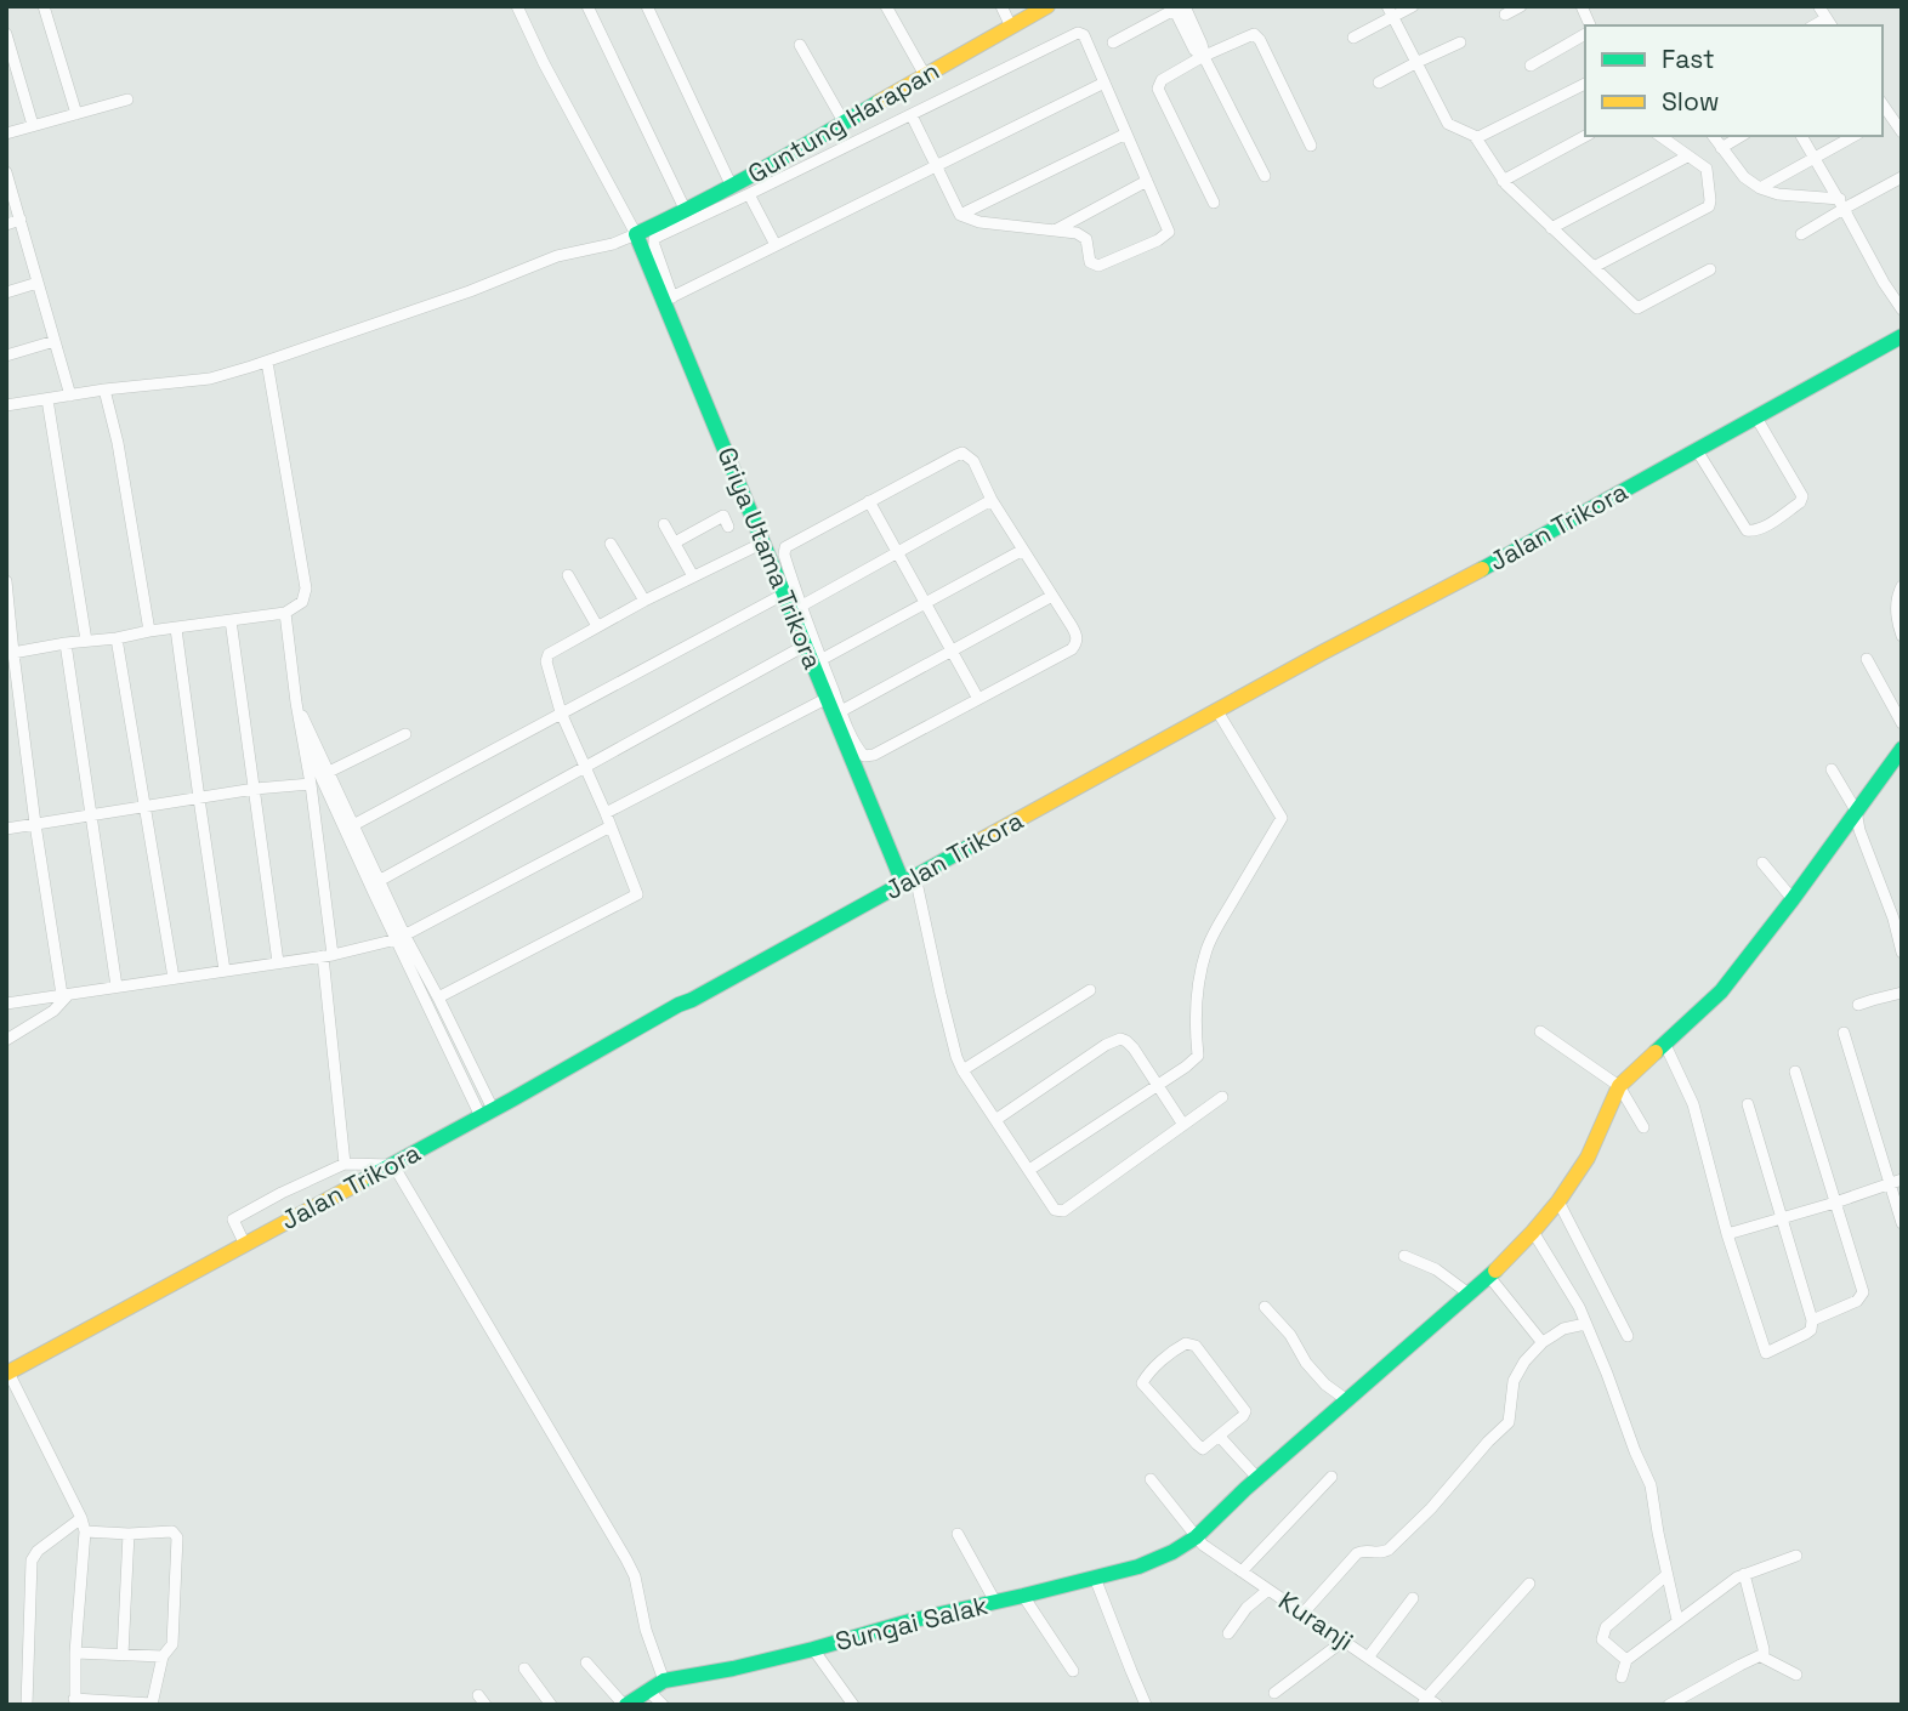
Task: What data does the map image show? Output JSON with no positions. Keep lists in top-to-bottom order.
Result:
{
  "streets": {
    "street": [
      "Guntung Harapan",
      "Jalan Trikora",
      "Griya Utama Trikora",
      "Kuranji",
      "Sungai Salak"
    ]
  },
  "crossings": [
    ["Guntung Harapan", "Griya Utama Trikora"],
    ["Jalan Trikora", "Griya Utama Trikora"],
    ["Kuranji", "Sungai Salak"]
  ],
  "legend": ["Fast", "Slow"]
}
